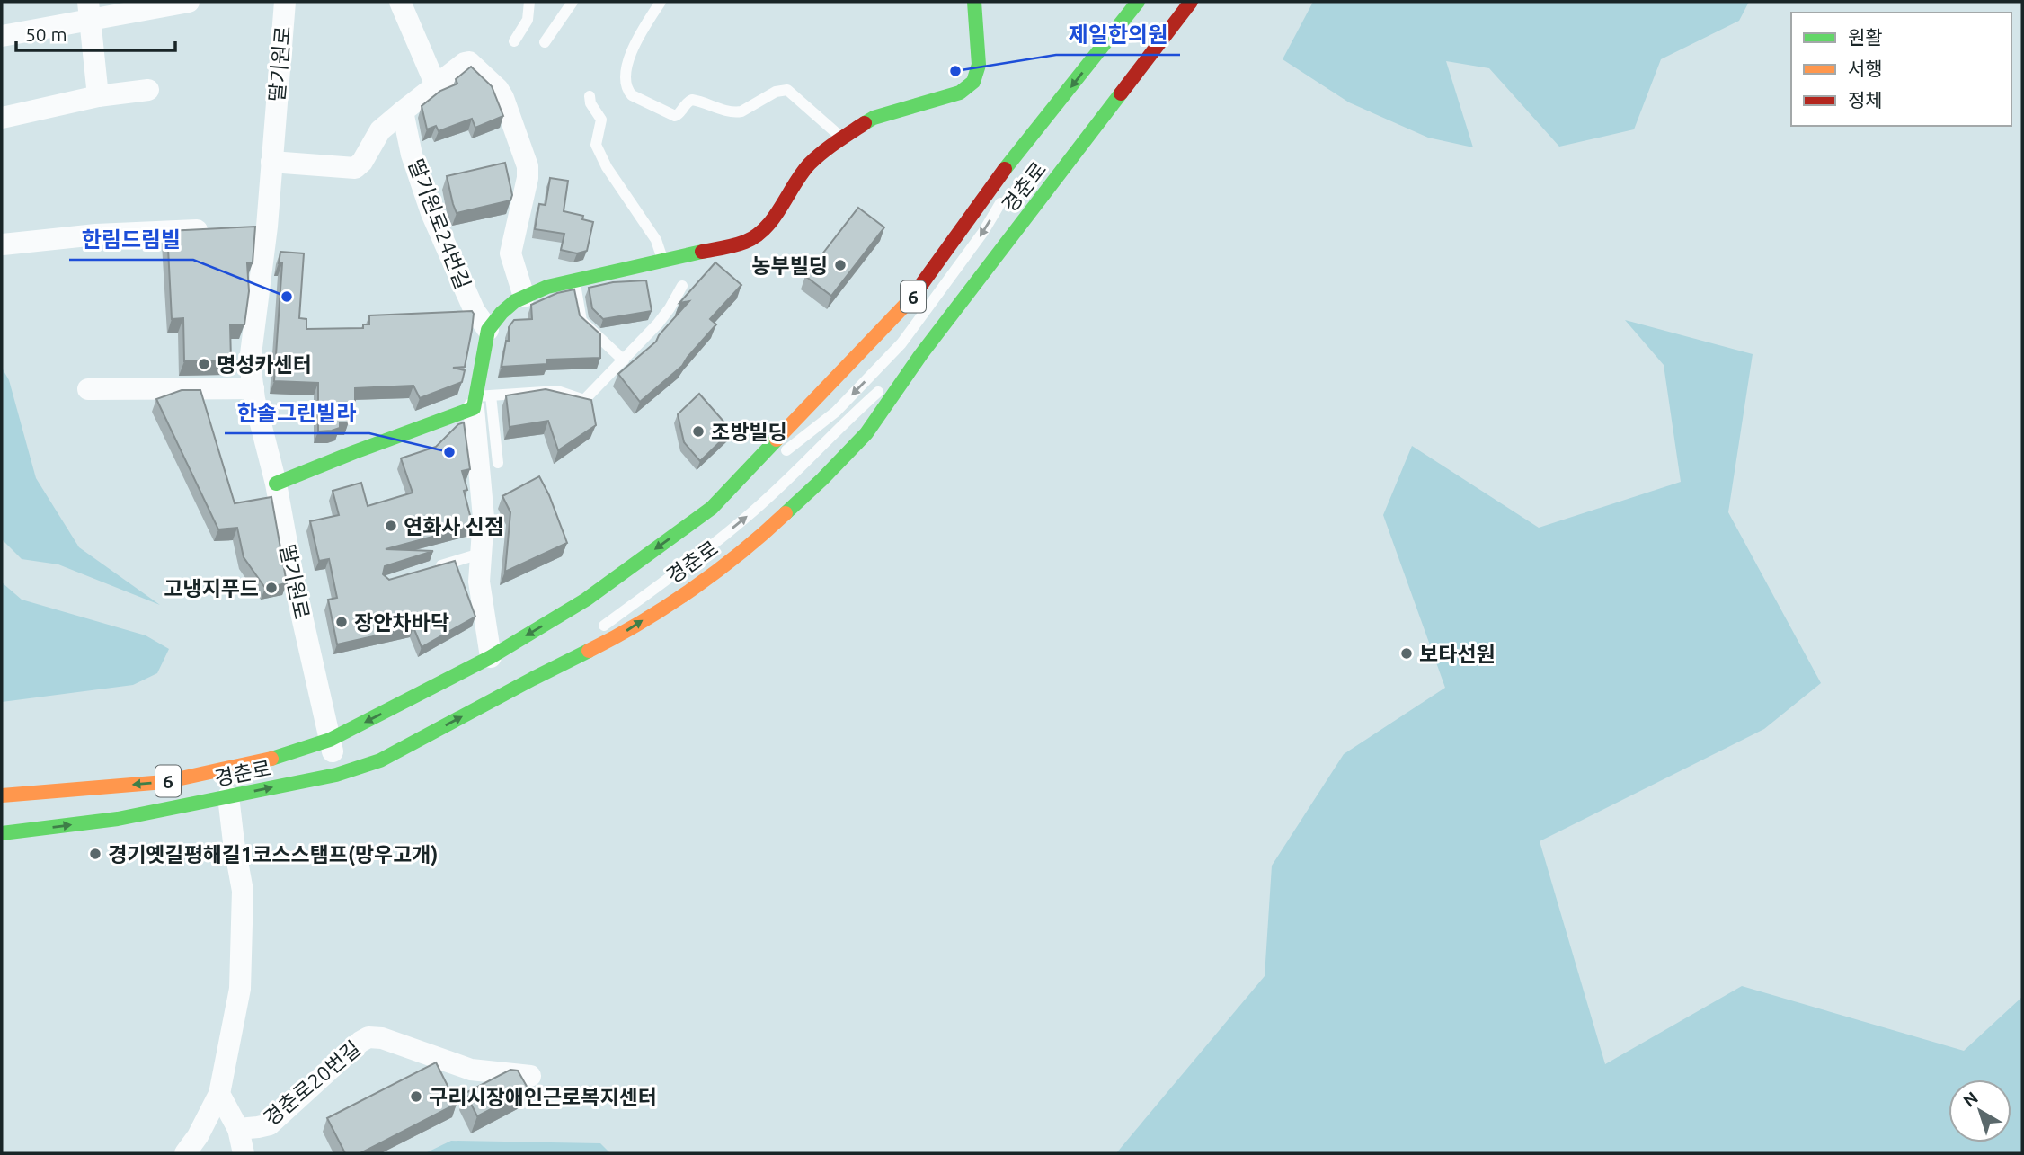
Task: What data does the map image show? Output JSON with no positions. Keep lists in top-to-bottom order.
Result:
{
  "streets": {
    "main road": ["경춘로", "6"],
    "street": ["딸기원로", "딸기원로24번길", "경춘로20번길"]
  },
  "crossings": [
    ["딸기원로", "경춘로"]
  ],
  "places": [
    "제일한의원",
    "농부빌딩",
    "한림드림빌",
    "명성카센터",
    "조방빌딩",
    "한솔그린빌라",
    "연화사 신점",
    "고냉지푸드",
    "장안차바닥",
    "보타선원",
    "경기옛길평해길1코스스탬프(망우고개)",
    "구리시장애인근로복지센터"
  ],
  "legend": ["원활", "서행", "정체"],
  "scale_bar": "50 m",
  "north": "top left"
}
